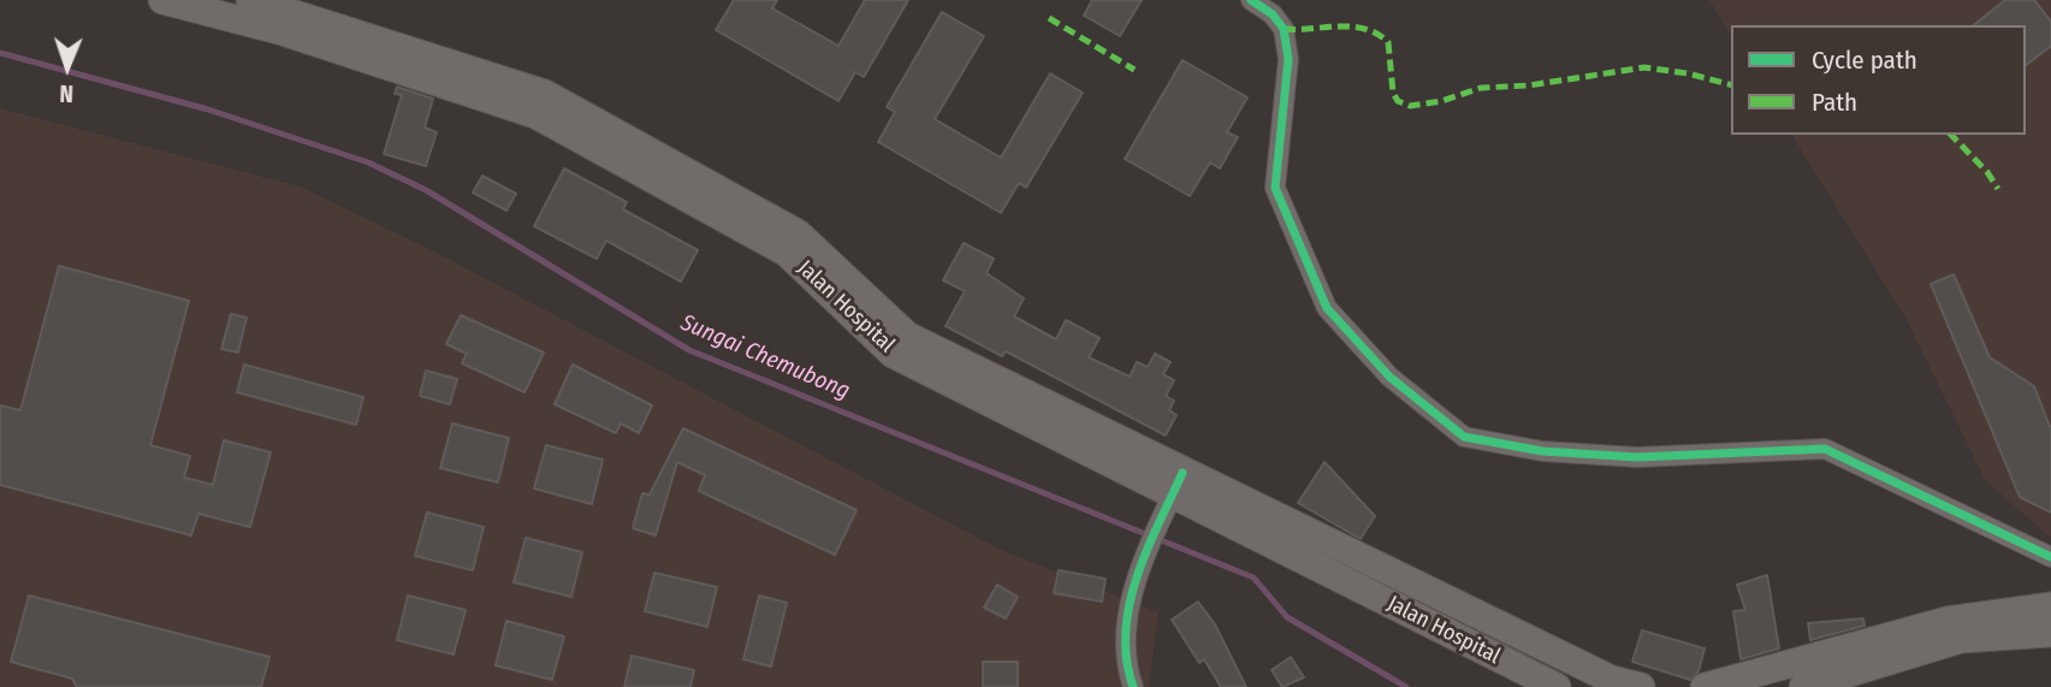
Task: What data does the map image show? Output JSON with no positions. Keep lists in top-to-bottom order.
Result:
{
  "streets": {
    "main road": ["Jalan Hospital"]
  },
  "water": ["Sungai Chemubong"],
  "legend": ["Cycle path", "Path"],
  "north": "bottom"
}
